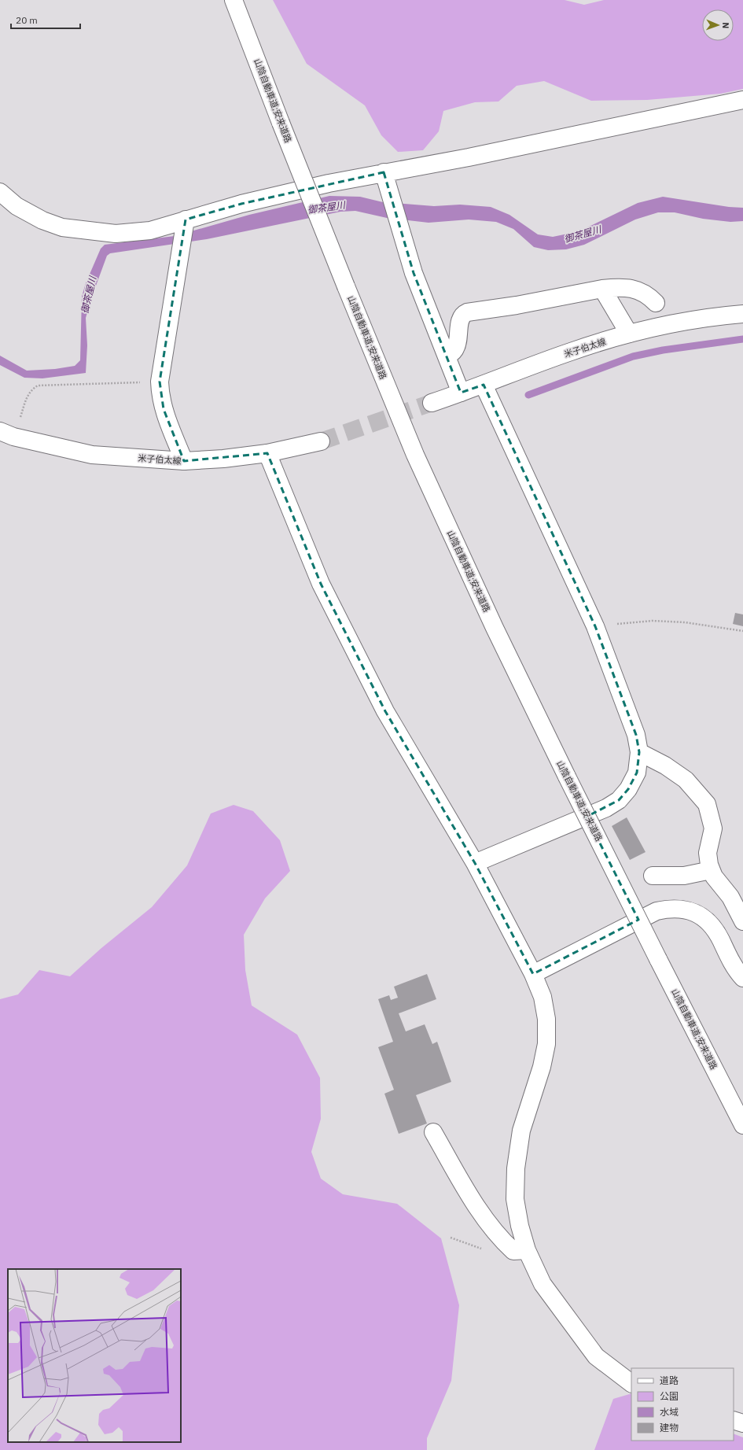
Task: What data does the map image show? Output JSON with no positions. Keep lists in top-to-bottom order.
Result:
{
  "streets": {
    "main road": ["山陰自動車道;安来道路", "米子伯太線"]
  },
  "water": ["御茶屋川"],
  "legend": [
    "道路",
    "公園",
    "水域",
    "建物"
  ],
  "scale_bar": "20 m",
  "north": "right"
}
